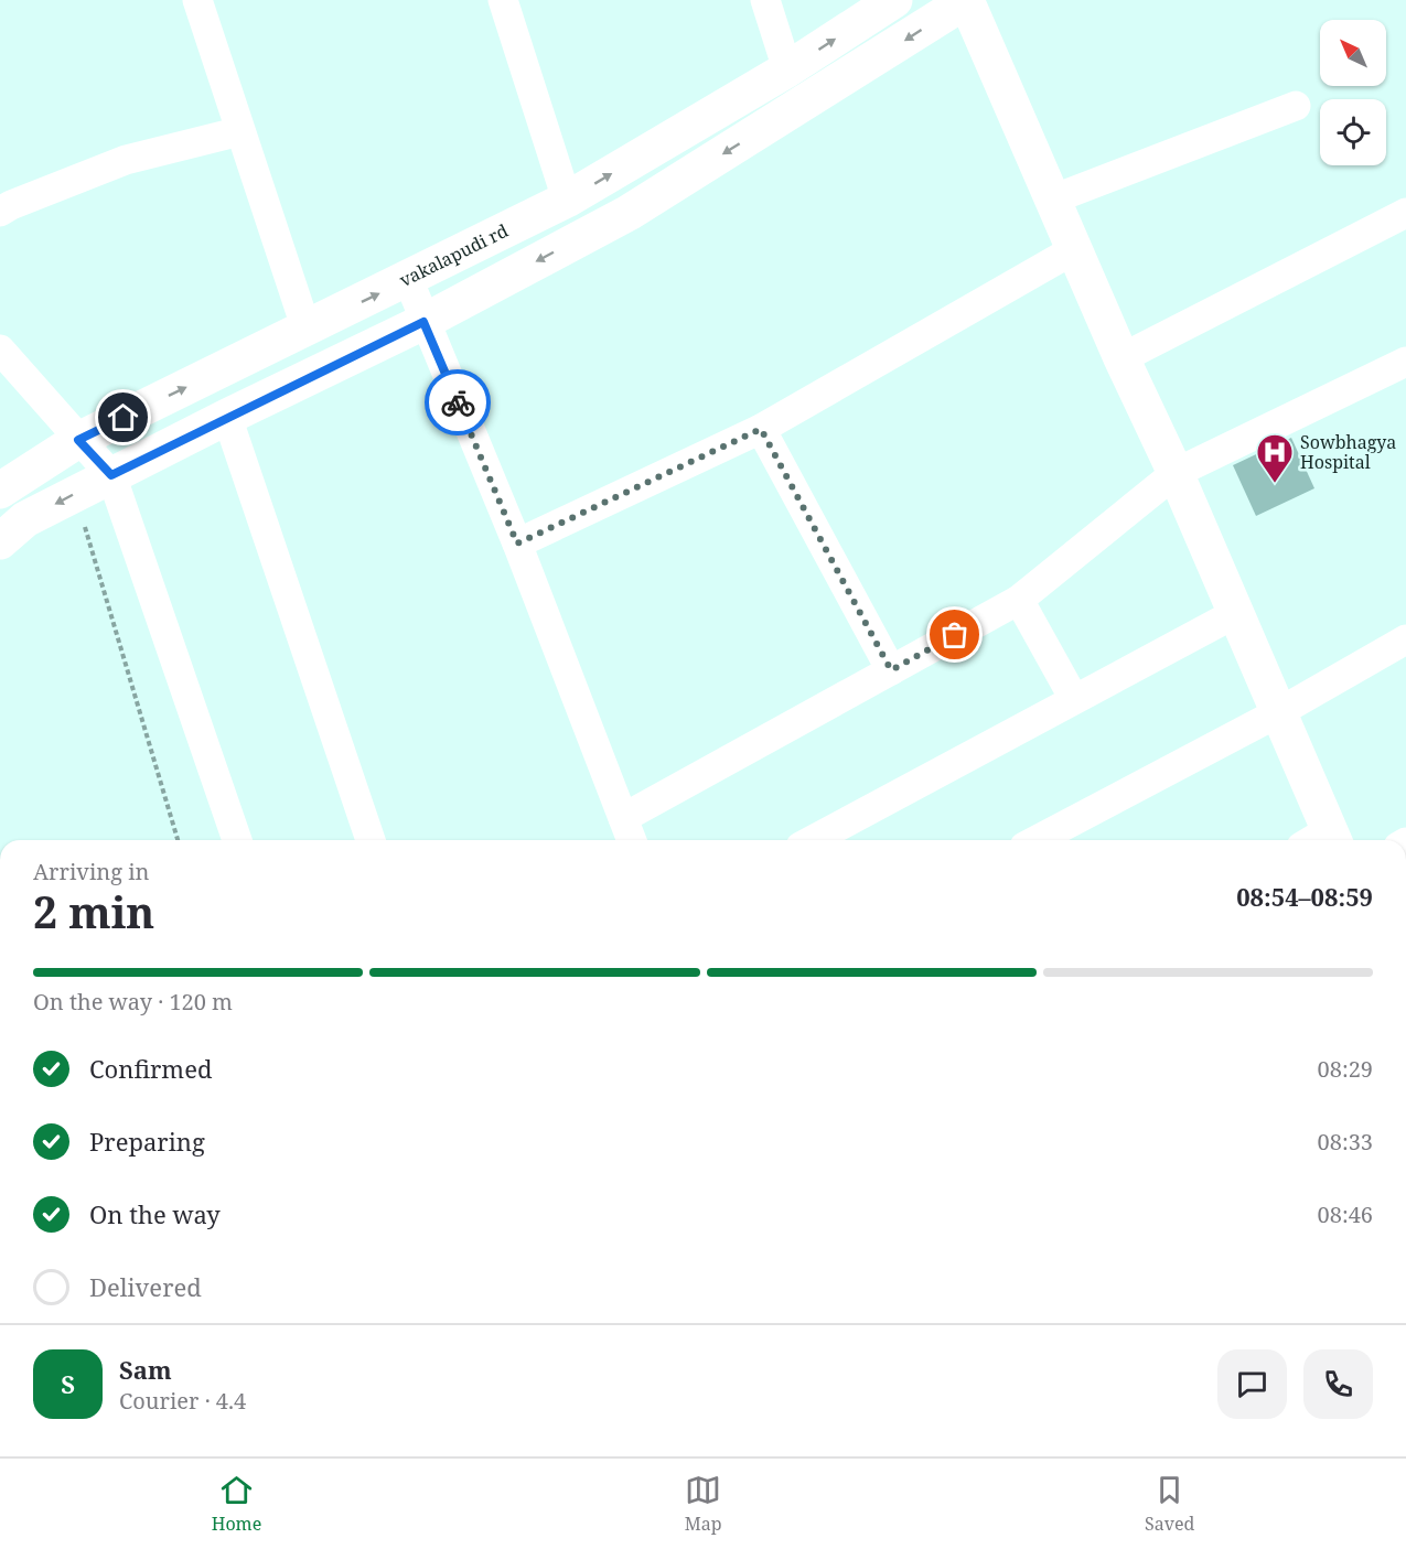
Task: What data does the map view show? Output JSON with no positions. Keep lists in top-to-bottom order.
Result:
{
  "streets": {
    "main road": ["vakalapudi rd"]
  },
  "places": {
    "hospital": ["Sowbhagya Hospital"]
  },
  "north": "top left",
  "page": {
    "heading": ["2 min", "Arriving in", "08:54–08:59"],
    "panel": ["Sam", "Courier · 4.4"],
    "bar": "On the way · 120 m",
    "list": [
      ["Confirmed", "08:29"],
      ["Preparing", "08:33"],
      ["On the way", "08:46"],
      "Delivered"
    ],
    "round": "S",
    "tabs": ["Home", "Map", "Saved"]
  }
}
